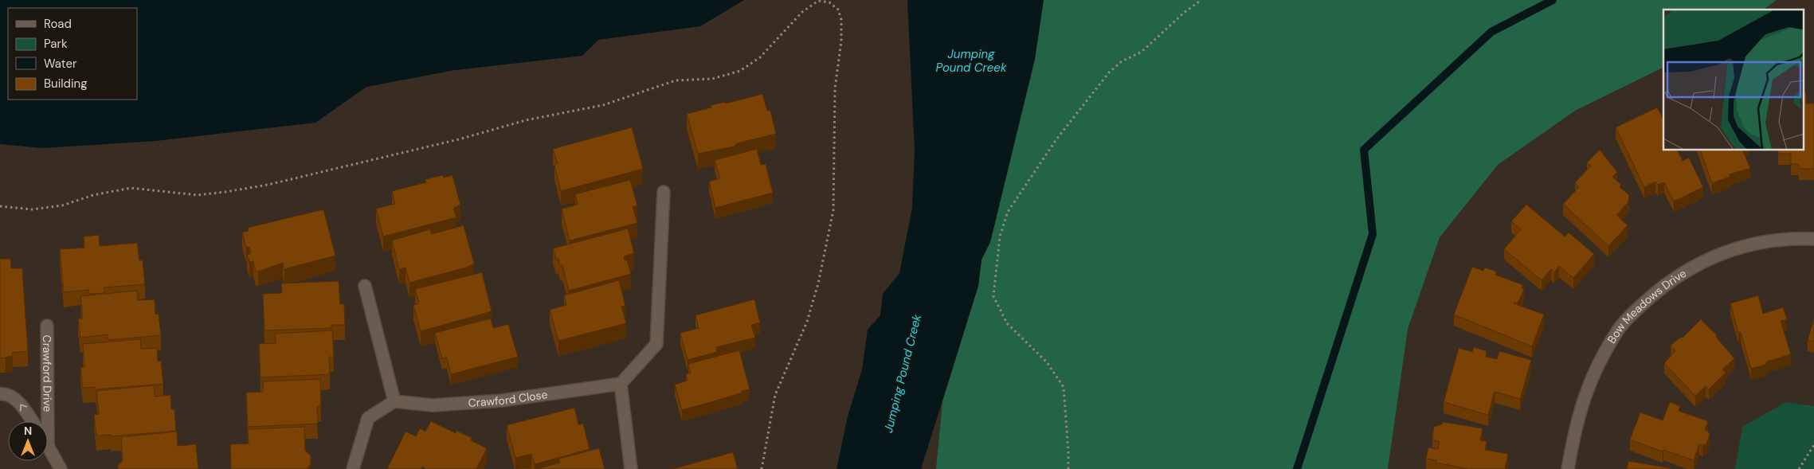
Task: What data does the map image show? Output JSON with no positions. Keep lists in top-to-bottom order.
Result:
{
  "streets": {
    "street": ["Bow Meadows Drive", "Crawford Drive", "Crawford Close"]
  },
  "water": ["Jumping Pound Creek"],
  "legend": [
    "Road",
    "Park",
    "Water",
    "Building"
  ],
  "north": "top"
}
